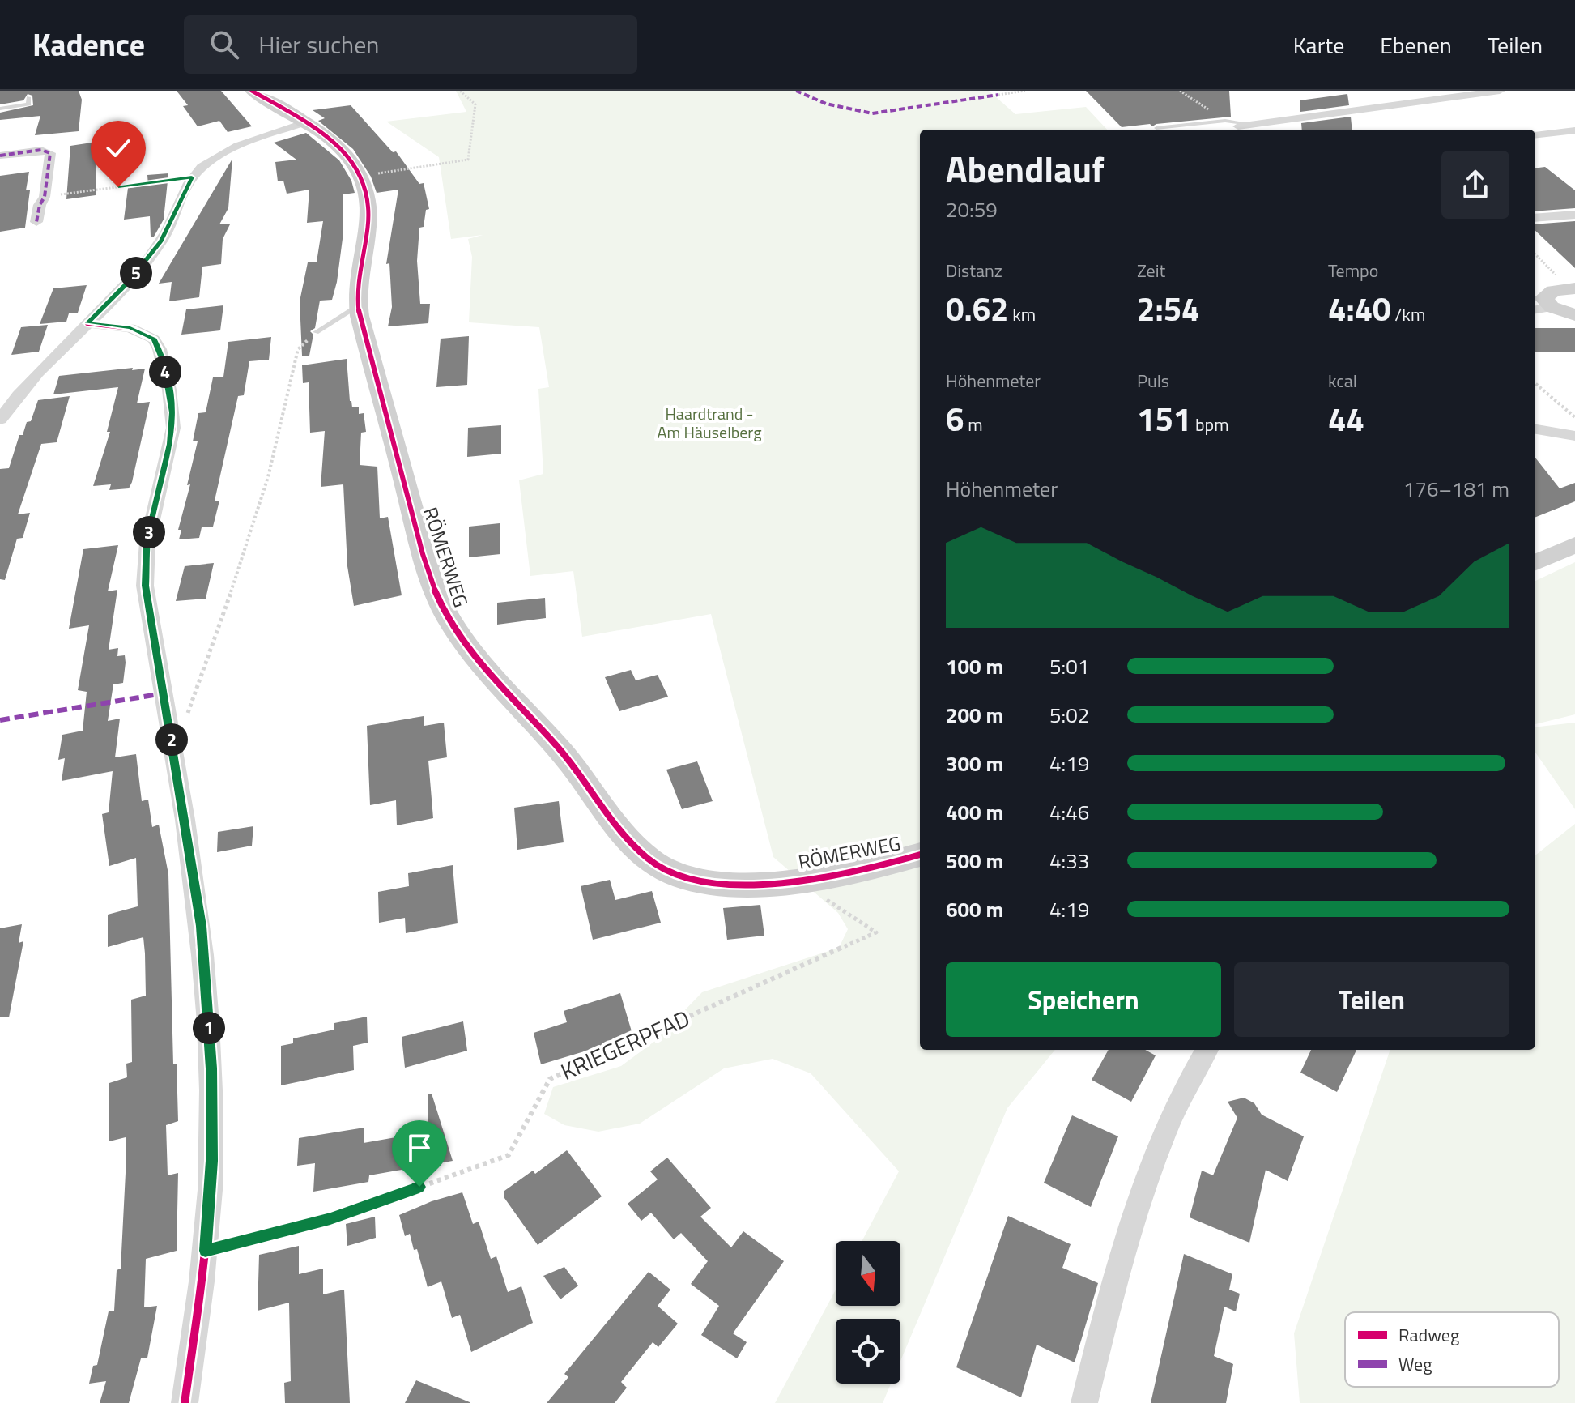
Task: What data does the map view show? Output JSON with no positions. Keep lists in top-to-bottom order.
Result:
{
  "streets": {
    "street": ["RÖMERWEG"],
    "path": ["KRIEGERPFAD"]
  },
  "crossings": [
    ["RÖMERWEG", "KRIEGERPFAD"]
  ],
  "parks": ["Haardtrand - Am Häuselberg"],
  "legend": ["Radweg", "Weg"],
  "north": "bottom",
  "page": {
    "header": "Kadence",
    "search": "Hier suchen",
    "nav": ["Karte", "Ebenen", "Teilen"],
    "heading": ["Abendlauf", "20:59"],
    "stats": [
      ["Distanz", "0.62 km"],
      ["Zeit", "2:54"],
      ["Tempo", "4:40 /km"],
      ["Höhenmeter", "6 m"],
      ["Puls", "151 bpm"],
      ["kcal", "44"]
    ],
    "pins": [
      "5",
      "4",
      "3",
      "2",
      "1"
    ],
    "chart": ["Höhenmeter", "176–181 m"],
    "list": [
      {
        "name": "100 m",
        "note": "5:01"
      },
      {
        "name": "200 m",
        "note": "5:02"
      },
      {
        "name": "300 m",
        "note": "4:19"
      },
      {
        "name": "400 m",
        "note": "4:46"
      },
      {
        "name": "500 m",
        "note": "4:33"
      },
      {
        "name": "600 m",
        "note": "4:19"
      }
    ],
    "buttons": ["Speichern", "Teilen"]
  }
}
